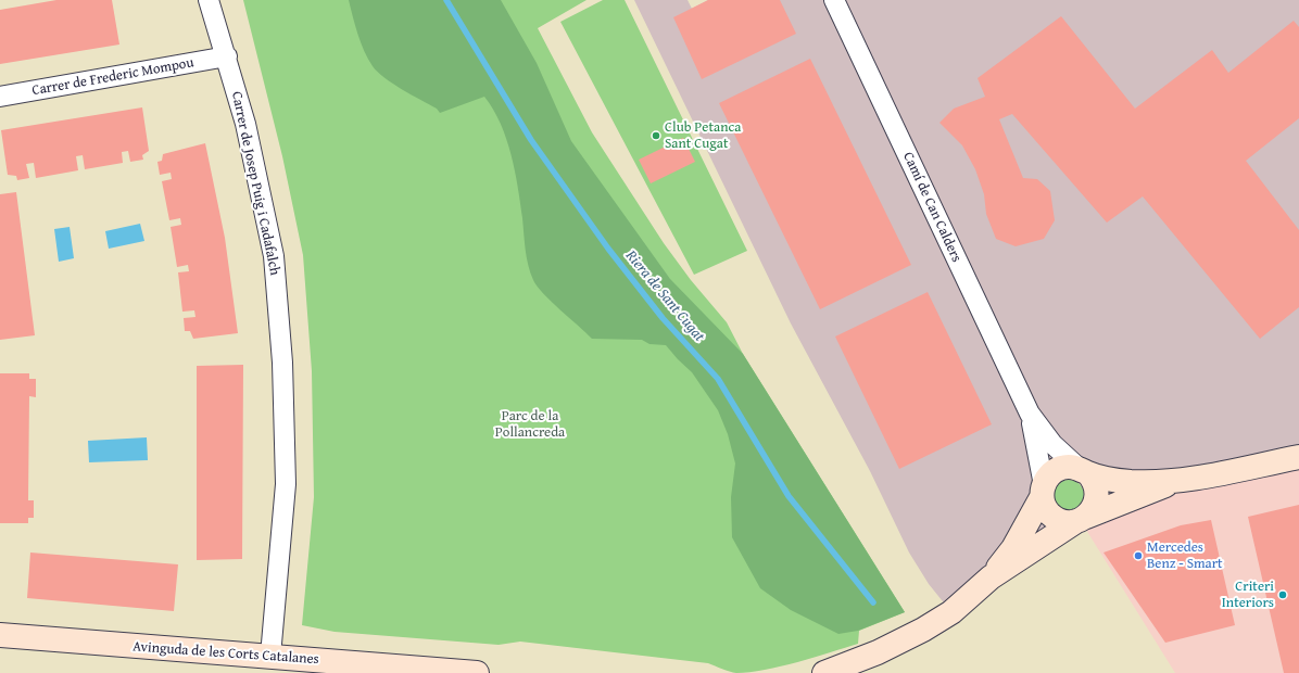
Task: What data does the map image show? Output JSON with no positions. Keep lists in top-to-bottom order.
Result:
{
  "streets": {
    "main road": ["Avinguda de les Corts Catalanes"],
    "street": ["Carrer de Frederic Mompou", "Carrer de Josep Puig i Cadafalch", "Camí de Can Calders"]
  },
  "crossings": [
    ["Carrer de Frederic Mompou", "Carrer de Josep Puig i Cadafalch"],
    ["Carrer de Josep Puig i Cadafalch", "Avinguda de les Corts Catalanes"]
  ],
  "water": ["Riera de Sant Cugat"],
  "parks": ["Parc de la Pollancreda"],
  "places": ["Club Petanca Sant Cugat", "Mercedes Benz - Smart", "Criteri Interiors"]
}
